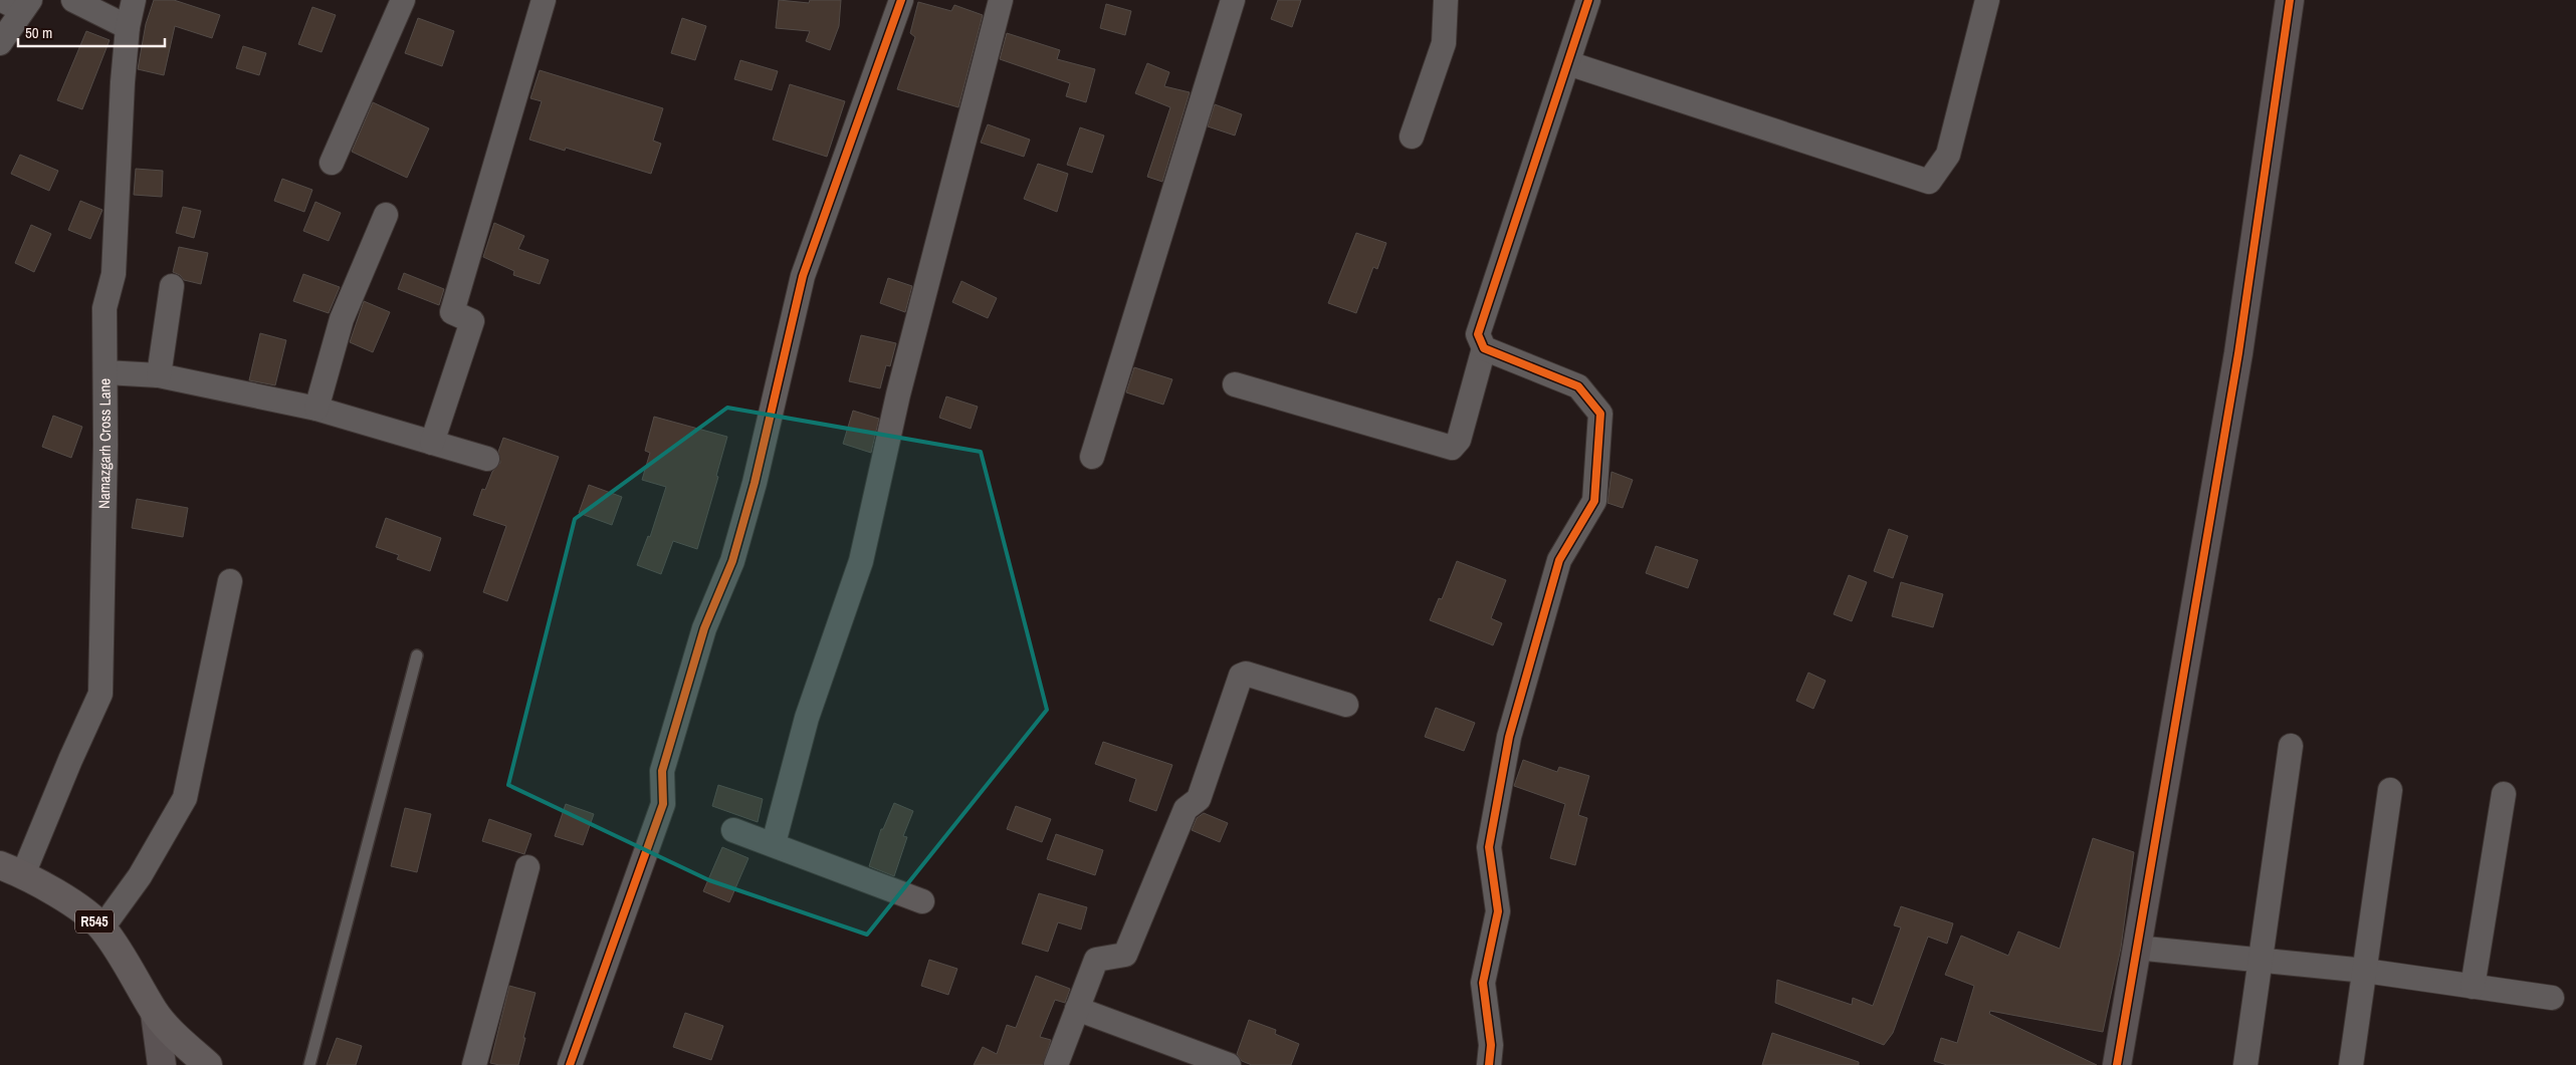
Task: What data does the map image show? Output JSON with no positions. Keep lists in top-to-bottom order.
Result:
{
  "streets": {
    "main road": ["R545"],
    "street": ["Namazgarh Cross Lane"]
  },
  "crossings": [
    ["Namazgarh Cross Lane", "R545"]
  ],
  "scale_bar": "50 m"
}
